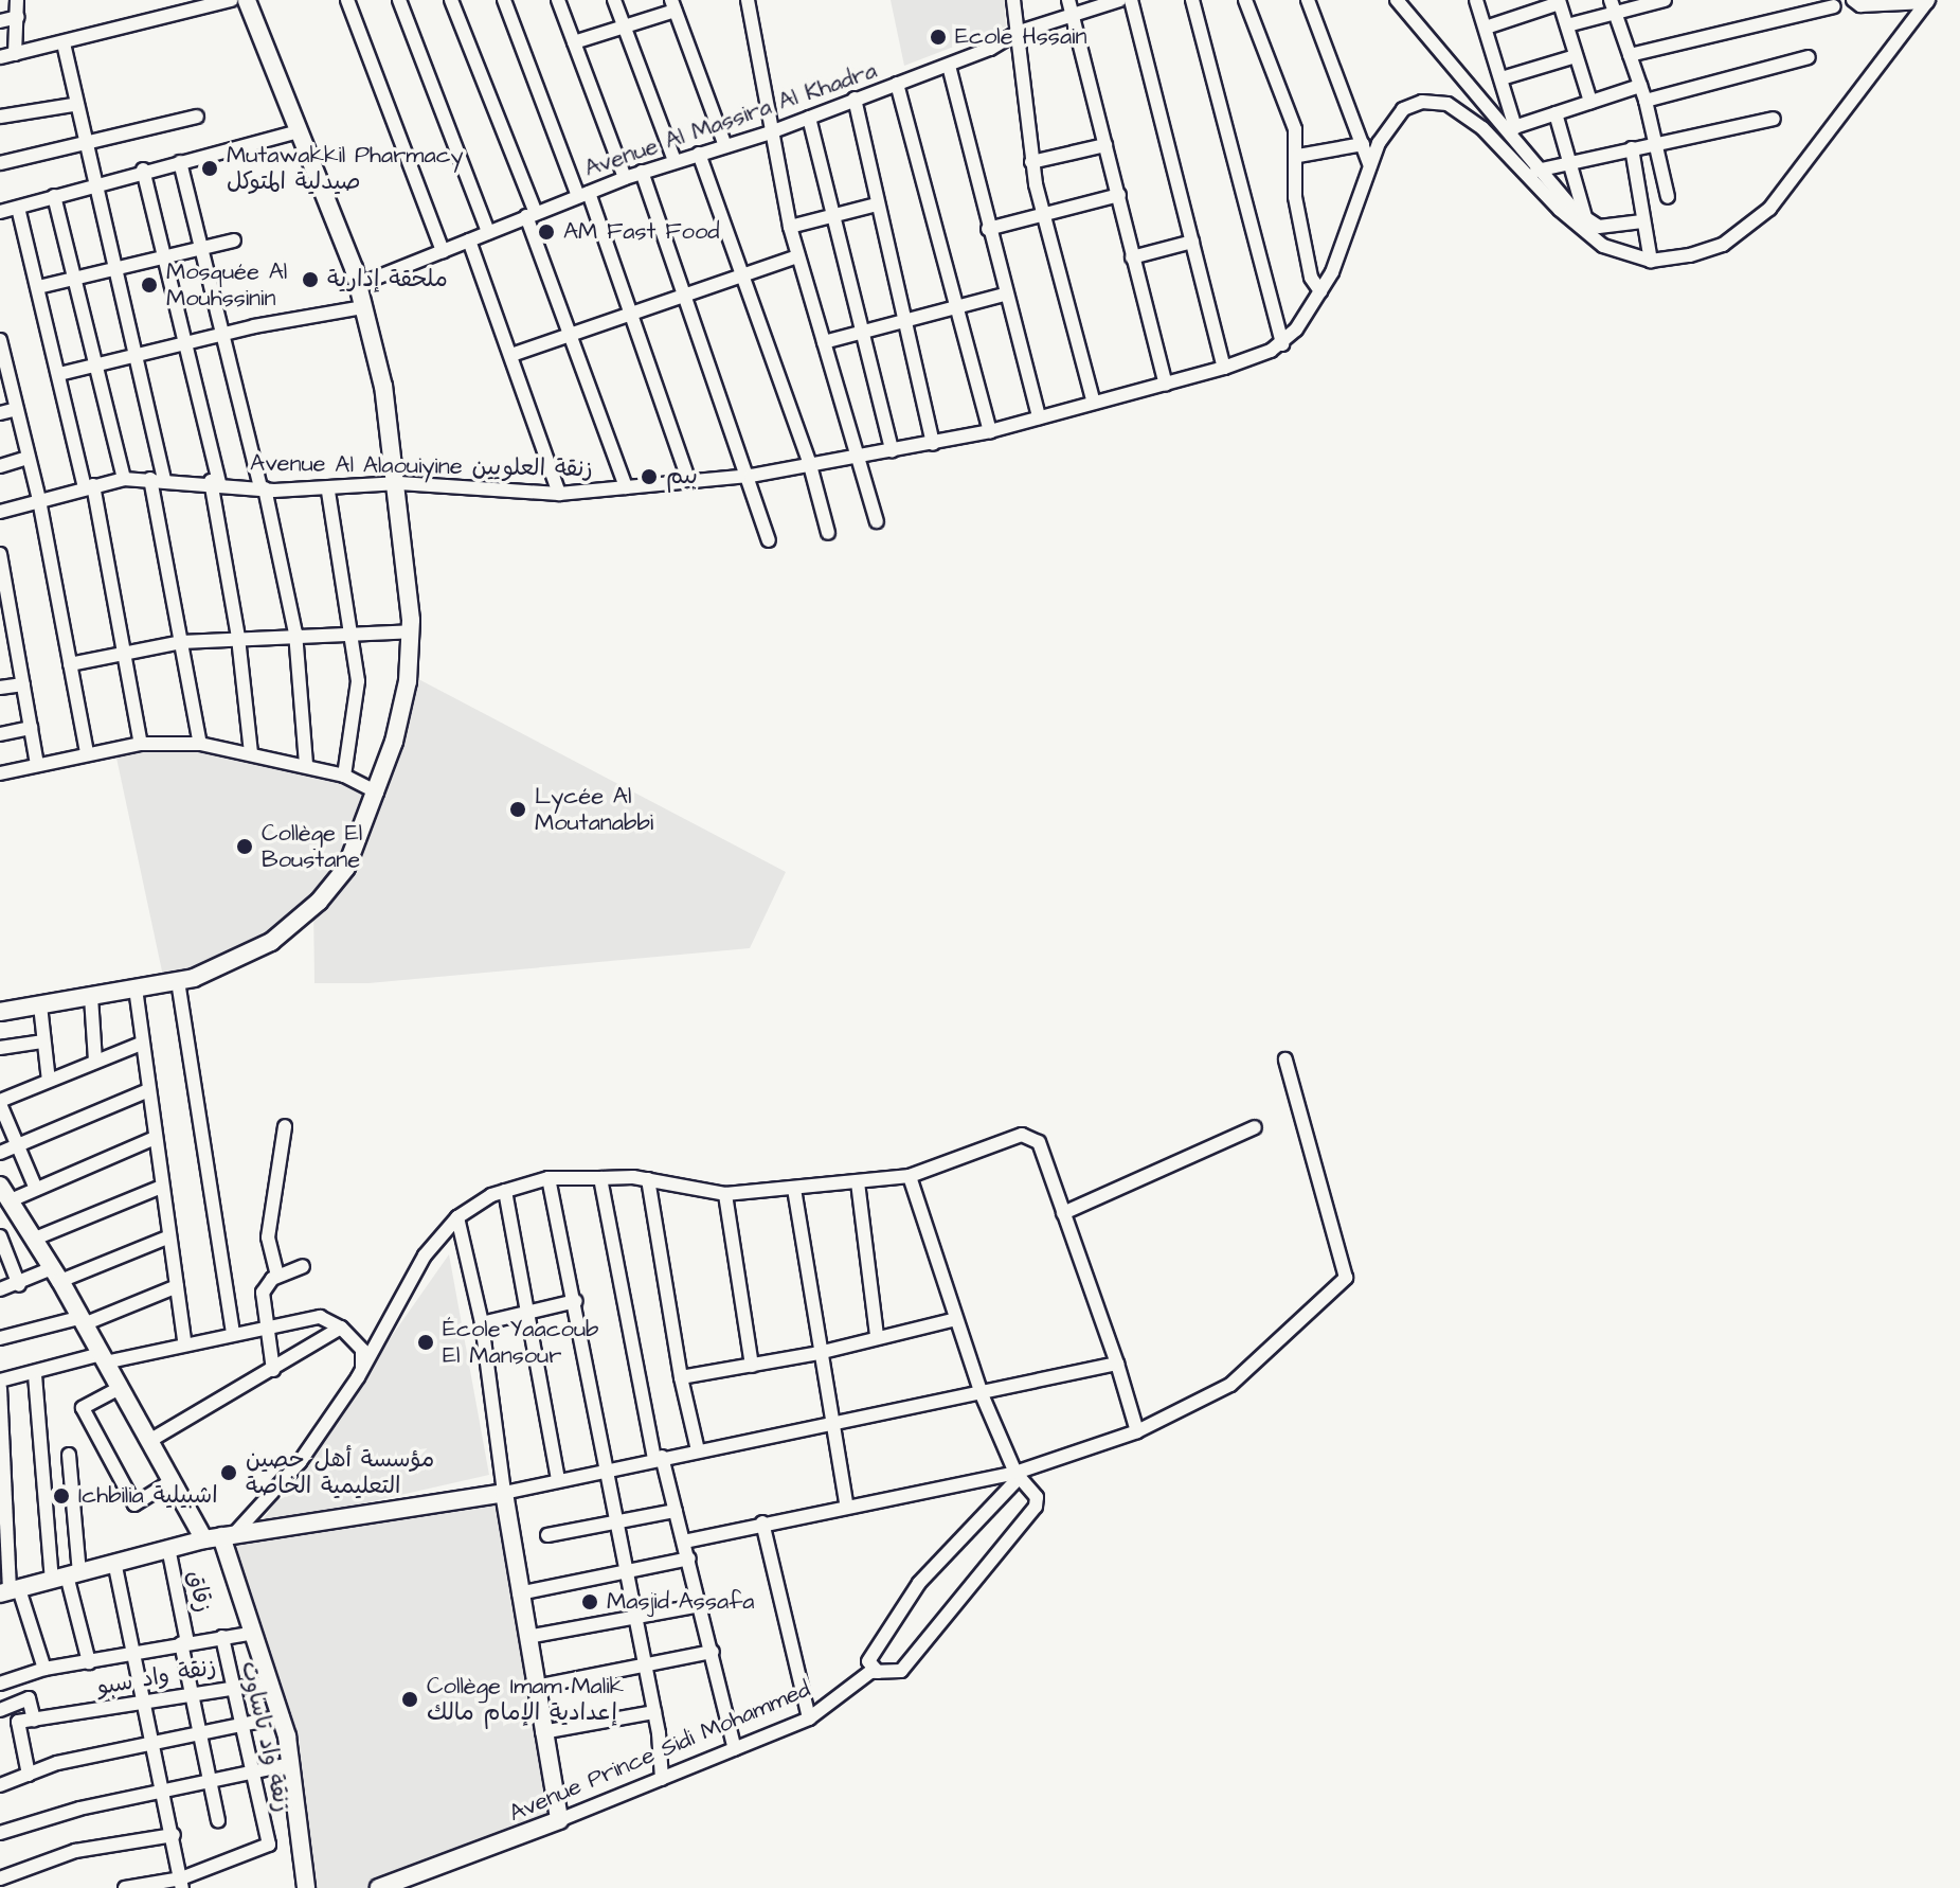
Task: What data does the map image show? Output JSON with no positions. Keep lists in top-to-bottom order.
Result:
{
  "streets": {
    "street": [
      "Avenue Al Massira Al Khadra",
      "Avenue Al Alaouiyine زنقة العلويين",
      "زقاق",
      "زنقة واد سبو",
      "زنقة واد تاساوت",
      "Avenue Prince Sidi Mohammed"
    ]
  },
  "crossings": [
    ["زقاق", "زنقة واد سبو"],
    ["زنقة واد سبو", "زنقة واد تاساوت"]
  ],
  "places": [
    "Ecole Hssain",
    "Mutawakkil Pharmacy صيدلية المتوكل",
    "AM Fast Food",
    "ملحقة إدارية",
    "Mosquée Al Mouhssinin",
    "بيم",
    "Lycée Al Moutanabbi",
    "Collège El Boustane",
    "École Yaacoub El Mansour",
    "مؤسسة أهل حصين التعليمية الخاصة",
    "Ichbilia اشبيلية",
    "Masjid Assafa",
    "Collège Imam Malik إعدادية الإمام مالك"
  ]
}
